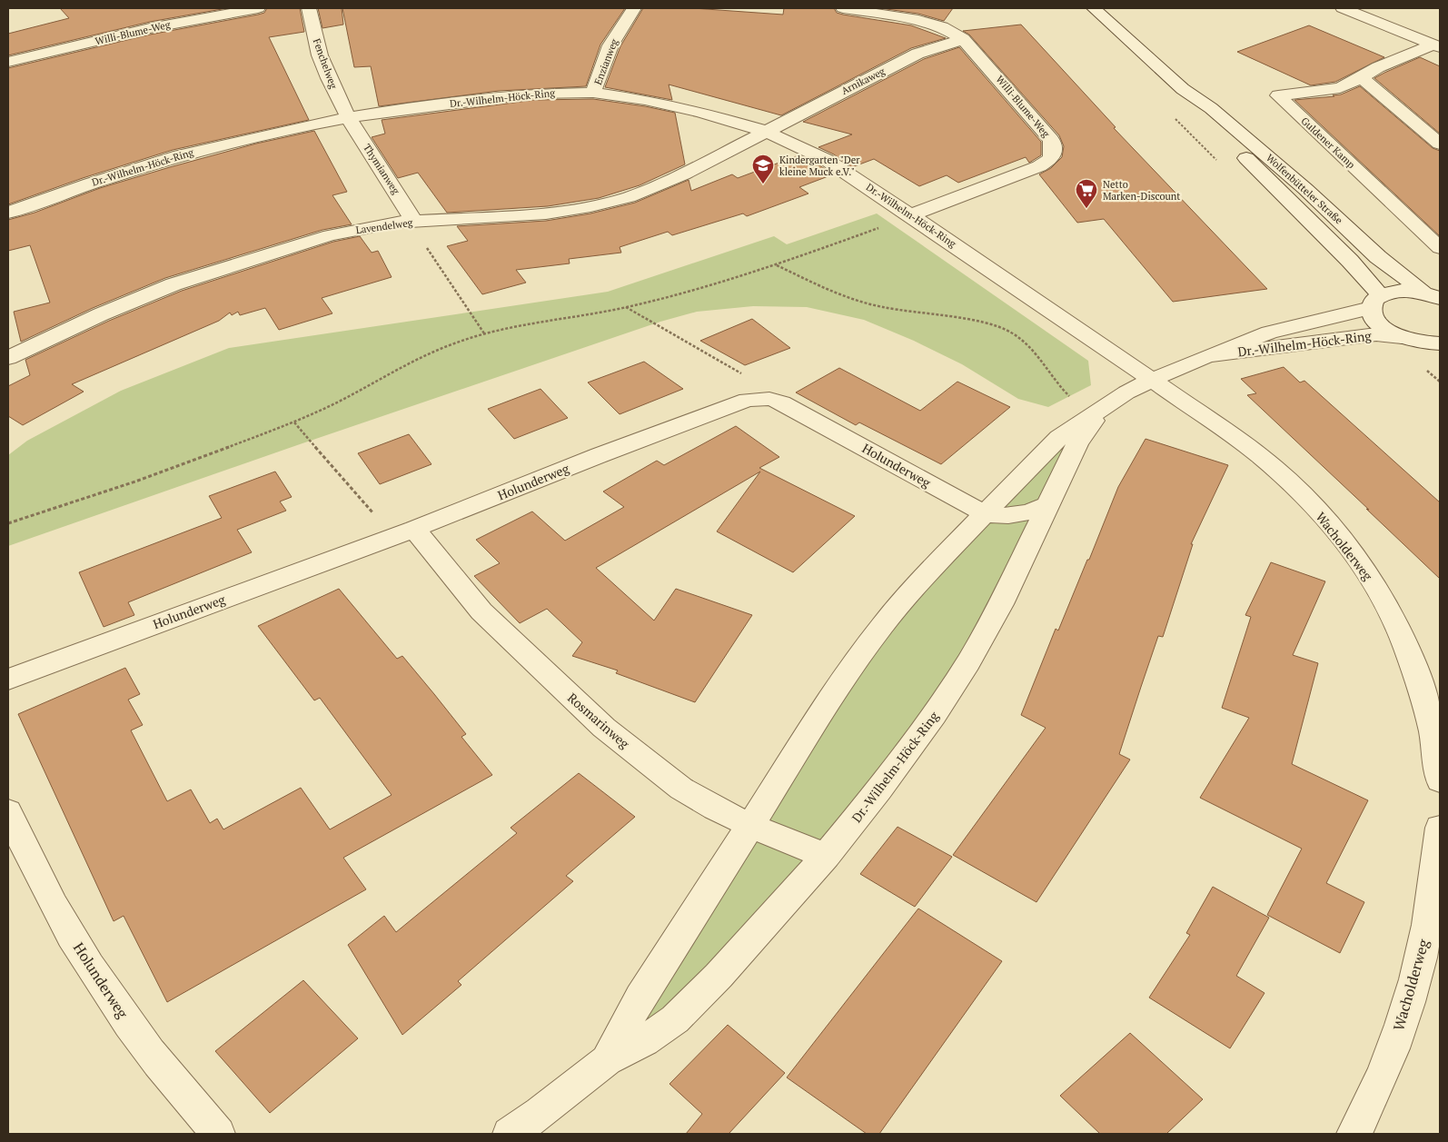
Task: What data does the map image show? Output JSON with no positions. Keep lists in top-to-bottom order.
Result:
{
  "streets": {
    "street": [
      "Willi-Blume-Weg",
      "Enzianweg",
      "Fenchelweg",
      "Arnikaweg",
      "Dr.-Wilhelm-Höck-Ring",
      "Guldener Kamp",
      "Thymianweg",
      "Wolfenbütteler Straße",
      "Lavendelweg",
      "Holunderweg",
      "Wacholderweg",
      "Rosmarinweg"
    ]
  },
  "crossings": [
    ["Willi-Blume-Weg", "Arnikaweg"],
    ["Willi-Blume-Weg", "Dr.-Wilhelm-Höck-Ring"],
    ["Enzianweg", "Dr.-Wilhelm-Höck-Ring"],
    ["Fenchelweg", "Dr.-Wilhelm-Höck-Ring"],
    ["Fenchelweg", "Thymianweg"],
    ["Arnikaweg", "Dr.-Wilhelm-Höck-Ring"],
    ["Arnikaweg", "Lavendelweg"],
    ["Dr.-Wilhelm-Höck-Ring", "Thymianweg"],
    ["Dr.-Wilhelm-Höck-Ring", "Wolfenbütteler Straße"],
    ["Dr.-Wilhelm-Höck-Ring", "Lavendelweg"],
    ["Dr.-Wilhelm-Höck-Ring", "Holunderweg"],
    ["Dr.-Wilhelm-Höck-Ring", "Wacholderweg"],
    ["Dr.-Wilhelm-Höck-Ring", "Rosmarinweg"],
    ["Thymianweg", "Lavendelweg"],
    ["Holunderweg", "Rosmarinweg"]
  ],
  "places": {
    "school or university": ["Kindergarten \"Der kleine Muck e.V.\""],
    "supermarket": ["Netto Marken-Discount"]
  }
}
